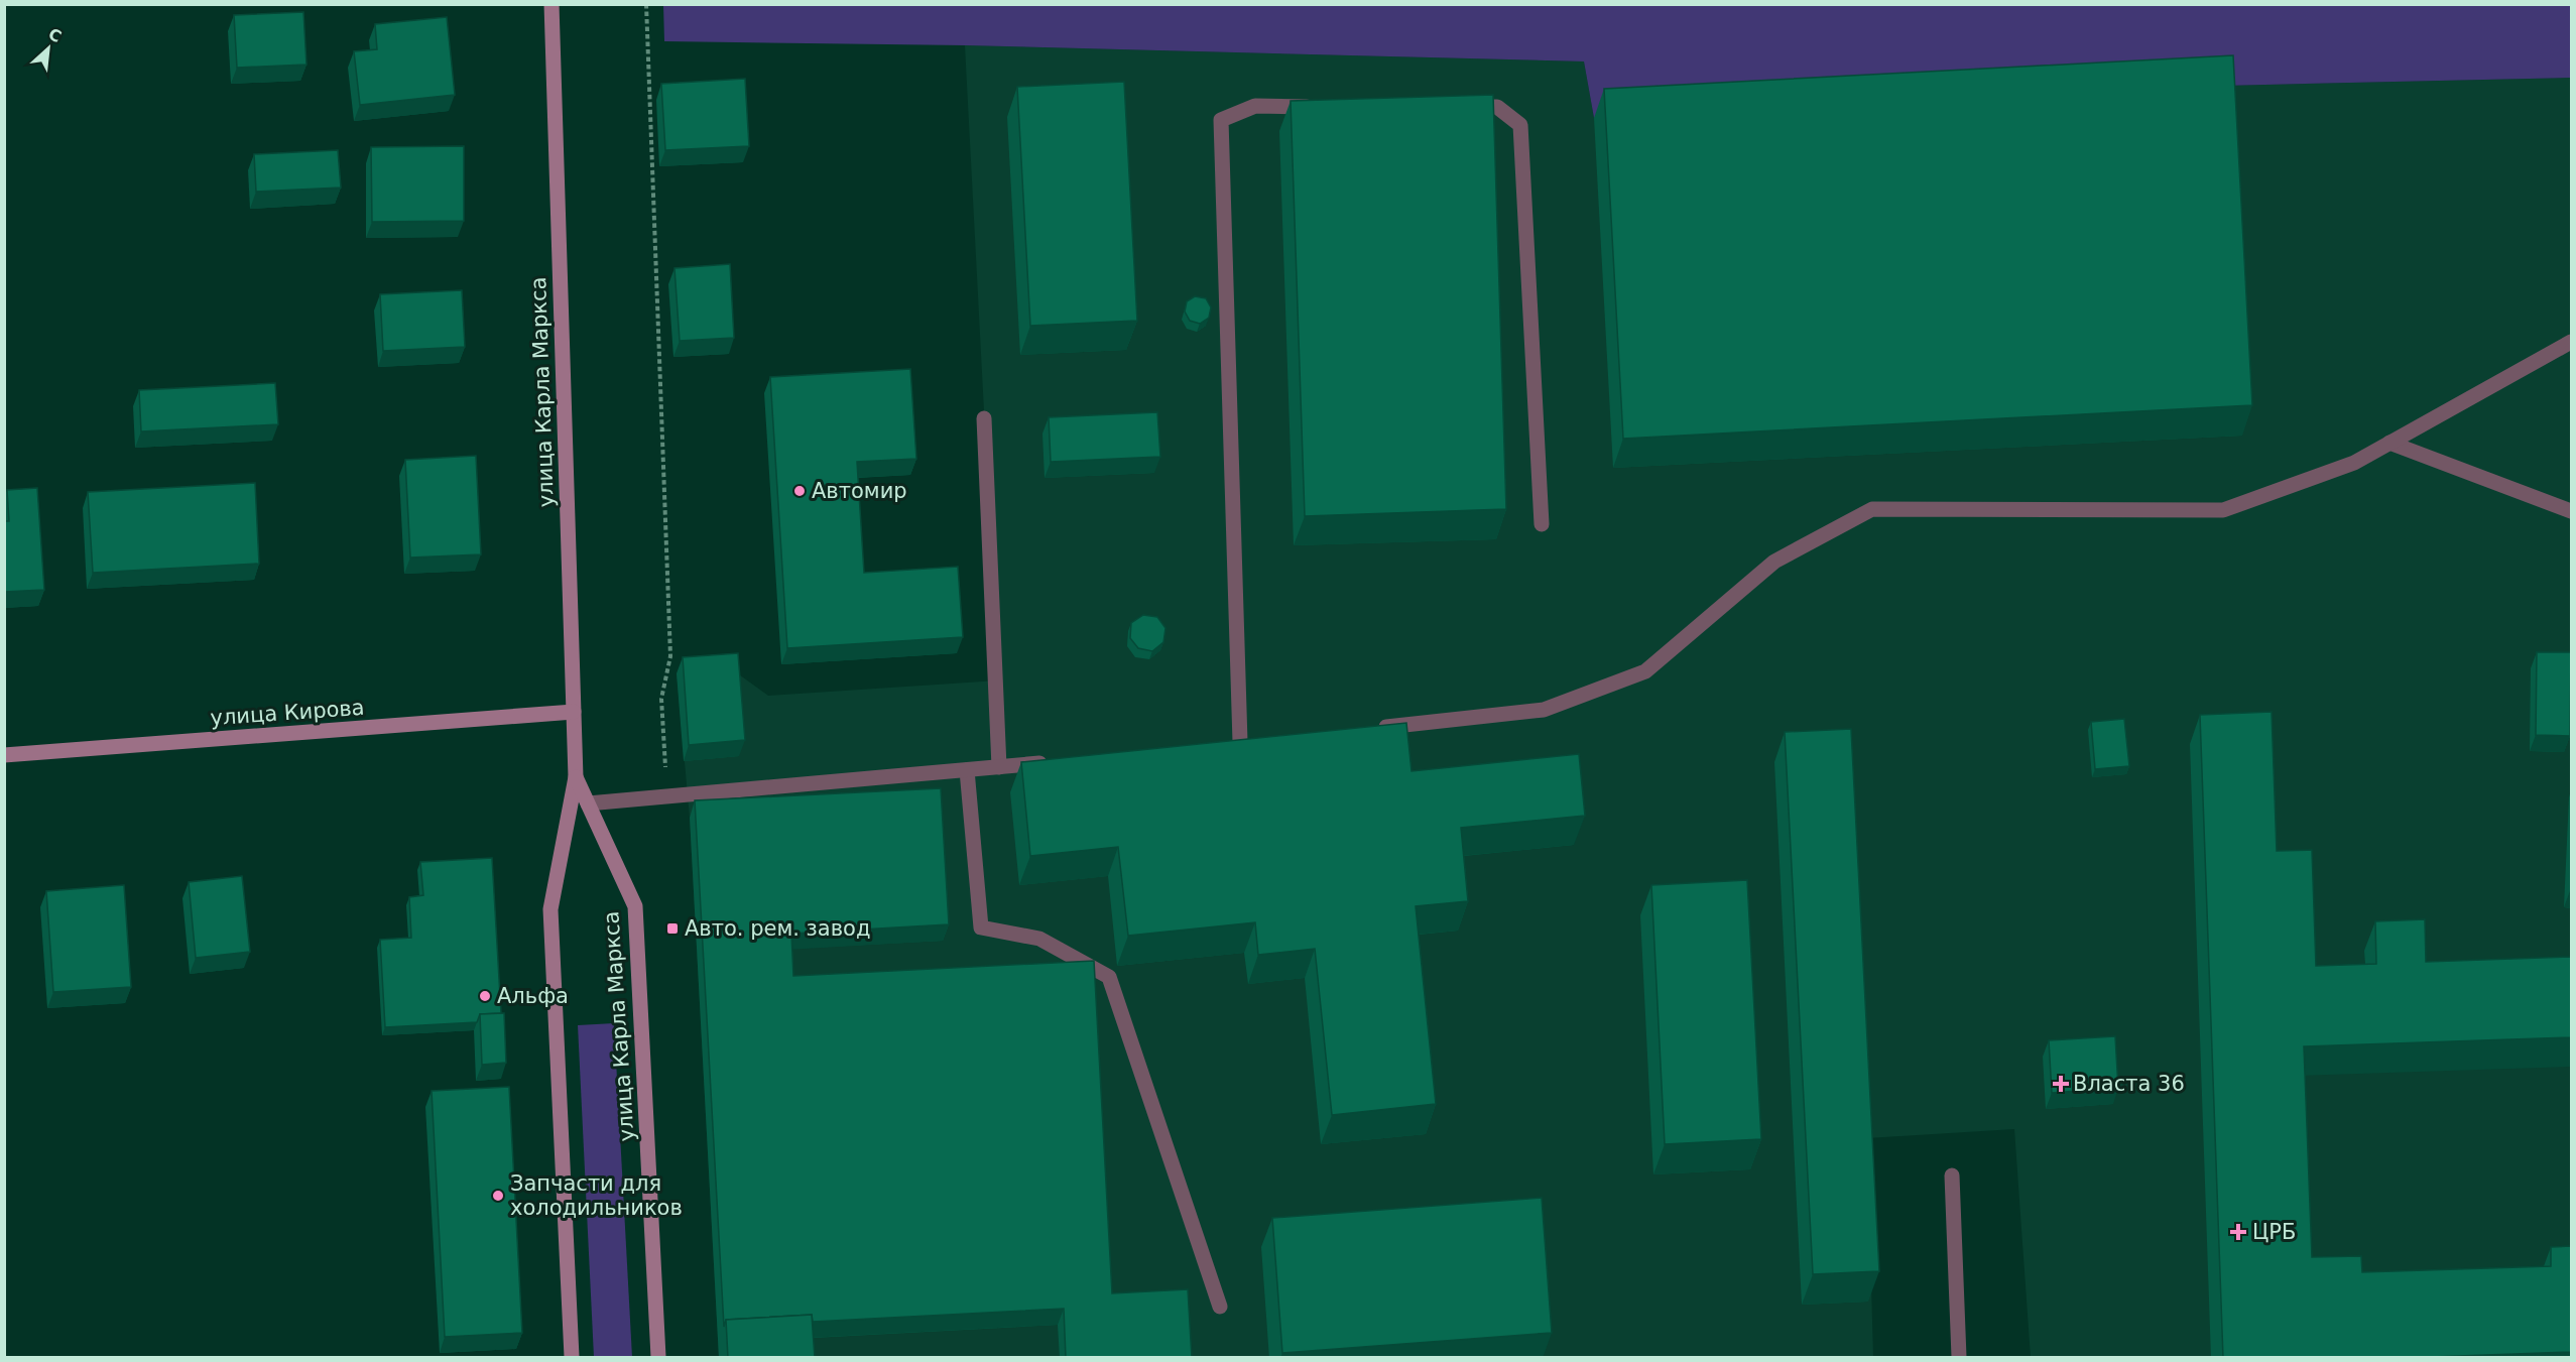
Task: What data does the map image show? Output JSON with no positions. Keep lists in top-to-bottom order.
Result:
{
  "streets": {
    "main road": ["улица Карла Маркса", "улица Кирова"]
  },
  "crossings": [
    ["улица Карла Маркса", "улица Кирова"]
  ],
  "places": {
    "other": ["Автомир", "Альфа", "Запчасти для холодильников"],
    "transit": ["Авто. рем. завод"],
    "health": ["Власта 36", "ЦРБ"]
  },
  "north": "top right"
}
